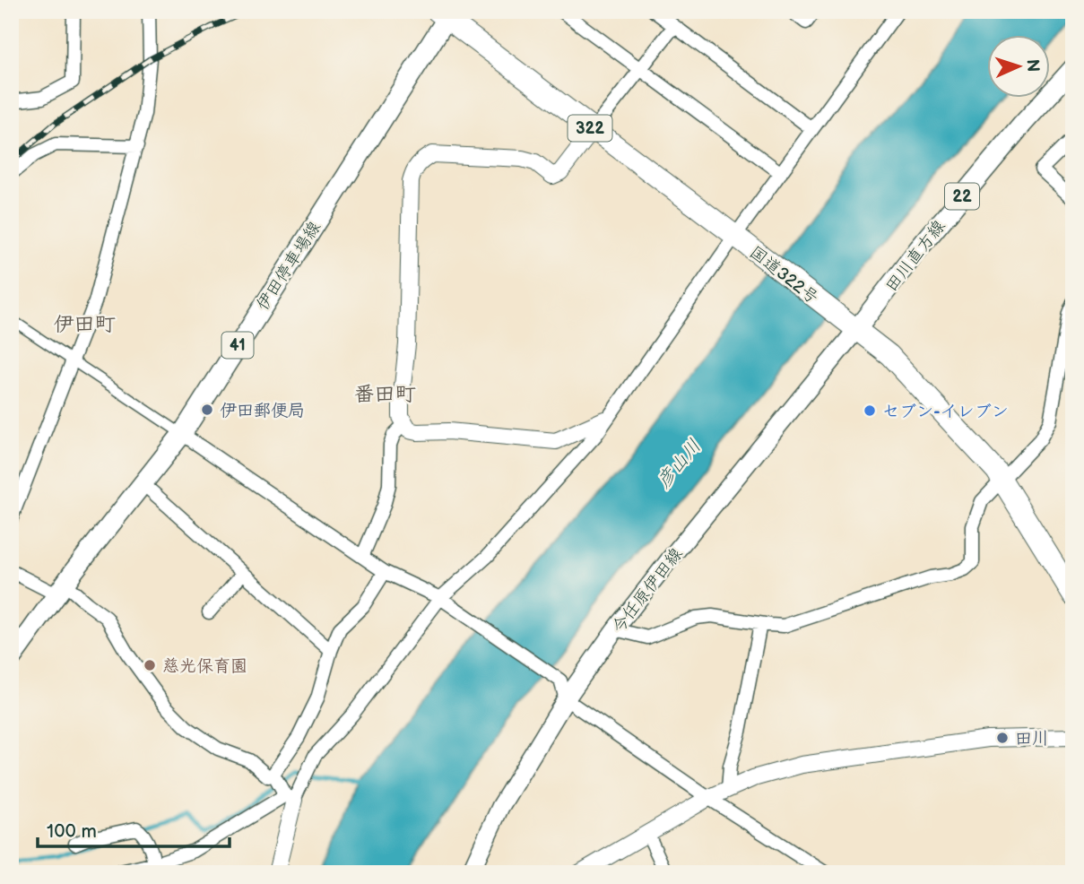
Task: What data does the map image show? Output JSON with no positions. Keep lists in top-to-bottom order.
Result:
{
  "streets": {
    "highway": ["322", "国道322号"],
    "main road": [
      "22",
      "田川直方線",
      "伊田停車場線",
      "41",
      "今任原伊田線"
    ]
  },
  "crossings": [
    ["田川直方線", "国道322号"],
    ["田川直方線", "今任原伊田線"],
    ["伊田停車場線", "国道322号"],
    ["国道322号", "今任原伊田線"]
  ],
  "districts": ["伊田町", "番田町"],
  "water": ["彦山川"],
  "places": [
    "伊田郵便局",
    "セブン-イレブン",
    "慈光保育園",
    "田川"
  ],
  "scale_bar": "100 m",
  "north": "right"
}
